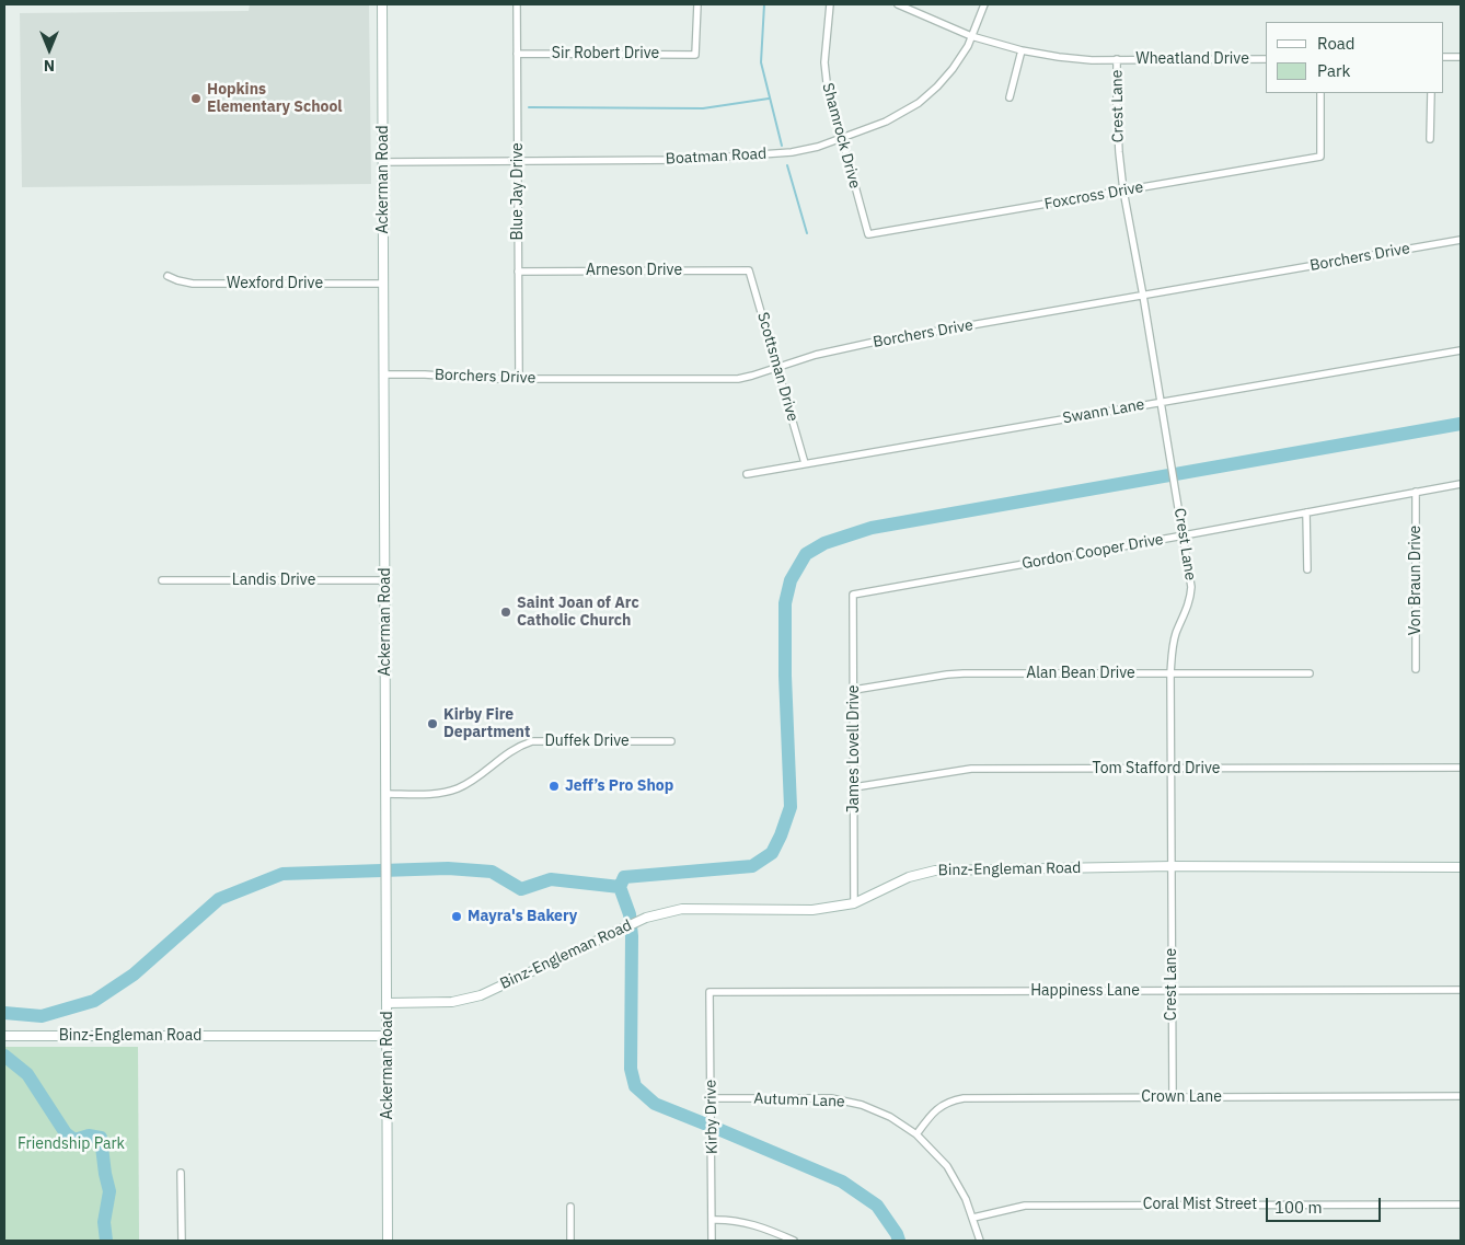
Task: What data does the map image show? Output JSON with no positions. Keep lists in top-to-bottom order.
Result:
{
  "streets": {
    "street": [
      "Sir Robert Drive",
      "Wheatland Drive",
      "Crest Lane",
      "Shamrock Drive",
      "Boatman Road",
      "Ackerman Road",
      "Blue Jay Drive",
      "Foxcross Drive",
      "Borchers Drive",
      "Arneson Drive",
      "Wexford Drive",
      "Scottsman Drive",
      "Swann Lane",
      "Gordon Cooper Drive",
      "Landis Drive",
      "Von Braun Drive",
      "Alan Bean Drive",
      "Duffek Drive",
      "James Lovell Drive",
      "Tom Stafford Drive",
      "Binz-Engleman Road",
      "Happiness Lane",
      "Crown Lane",
      "Autumn Lane",
      "Kirby Drive",
      "Coral Mist Street"
    ]
  },
  "crossings": [
    ["Sir Robert Drive", "Blue Jay Drive"],
    ["Wheatland Drive", "Crest Lane"],
    ["Wheatland Drive", "Boatman Road"],
    ["Crest Lane", "Foxcross Drive"],
    ["Crest Lane", "Borchers Drive"],
    ["Crest Lane", "Swann Lane"],
    ["Crest Lane", "Gordon Cooper Drive"],
    ["Crest Lane", "Alan Bean Drive"],
    ["Crest Lane", "Tom Stafford Drive"],
    ["Crest Lane", "Binz-Engleman Road"],
    ["Crest Lane", "Happiness Lane"],
    ["Crest Lane", "Crown Lane"],
    ["Shamrock Drive", "Boatman Road"],
    ["Shamrock Drive", "Foxcross Drive"],
    ["Boatman Road", "Ackerman Road"],
    ["Boatman Road", "Blue Jay Drive"],
    ["Ackerman Road", "Borchers Drive"],
    ["Ackerman Road", "Wexford Drive"],
    ["Ackerman Road", "Landis Drive"],
    ["Ackerman Road", "Duffek Drive"],
    ["Ackerman Road", "Binz-Engleman Road"],
    ["Blue Jay Drive", "Borchers Drive"],
    ["Blue Jay Drive", "Arneson Drive"],
    ["Borchers Drive", "Scottsman Drive"],
    ["Arneson Drive", "Scottsman Drive"],
    ["Scottsman Drive", "Swann Lane"],
    ["Gordon Cooper Drive", "Von Braun Drive"],
    ["Gordon Cooper Drive", "James Lovell Drive"],
    ["Alan Bean Drive", "James Lovell Drive"],
    ["James Lovell Drive", "Tom Stafford Drive"],
    ["James Lovell Drive", "Binz-Engleman Road"],
    ["Happiness Lane", "Kirby Drive"],
    ["Crown Lane", "Autumn Lane"],
    ["Autumn Lane", "Kirby Drive"],
    ["Autumn Lane", "Coral Mist Street"]
  ],
  "parks": ["Friendship Park"],
  "places": [
    "Hopkins Elementary School",
    "Saint Joan of Arc Catholic Church",
    "Kirby Fire Department",
    "Jeff’s Pro Shop",
    "Mayra's Bakery"
  ],
  "legend": ["Road", "Park"],
  "scale_bar": "100 m",
  "north": "bottom"
}
